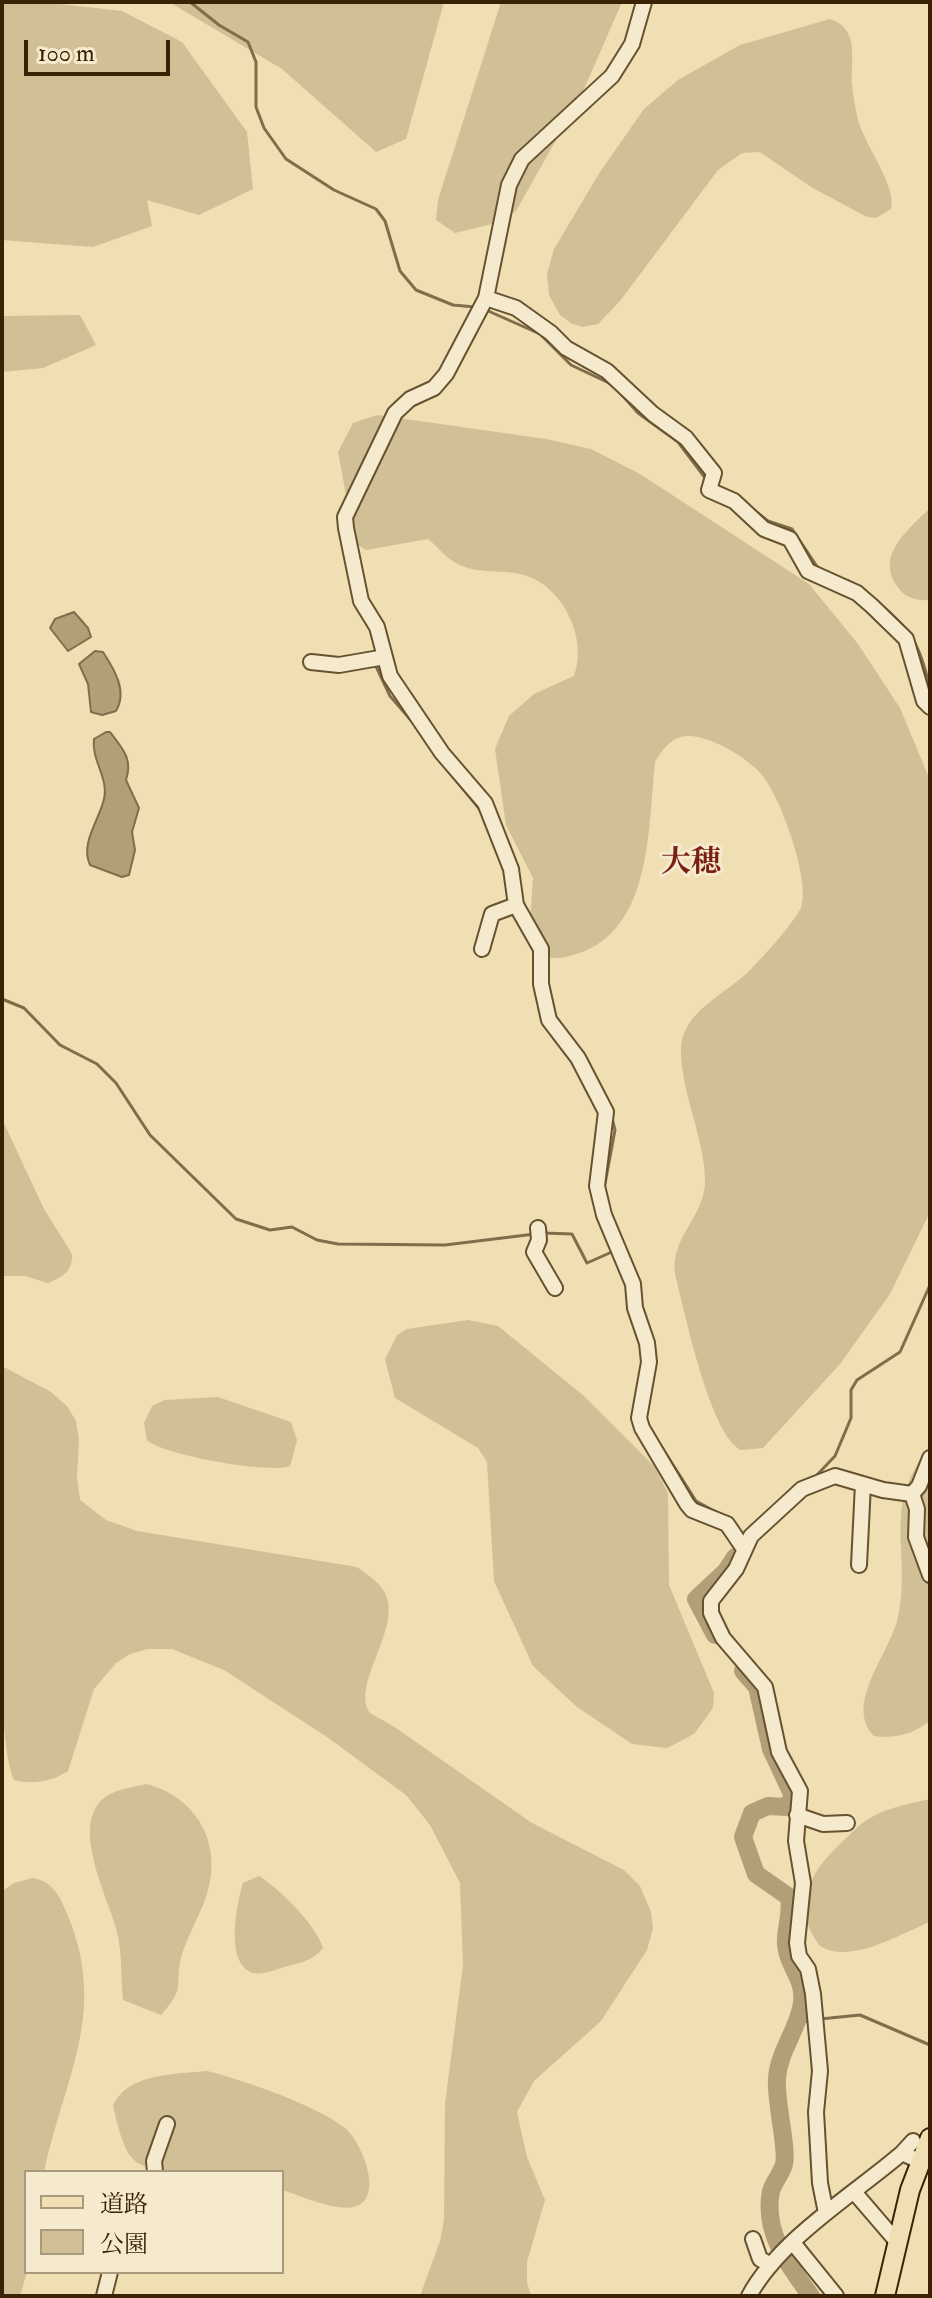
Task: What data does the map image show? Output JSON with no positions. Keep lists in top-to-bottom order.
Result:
{
  "districts": ["大穂"],
  "legend": ["道路", "公園"],
  "scale_bar": "100 m"
}
